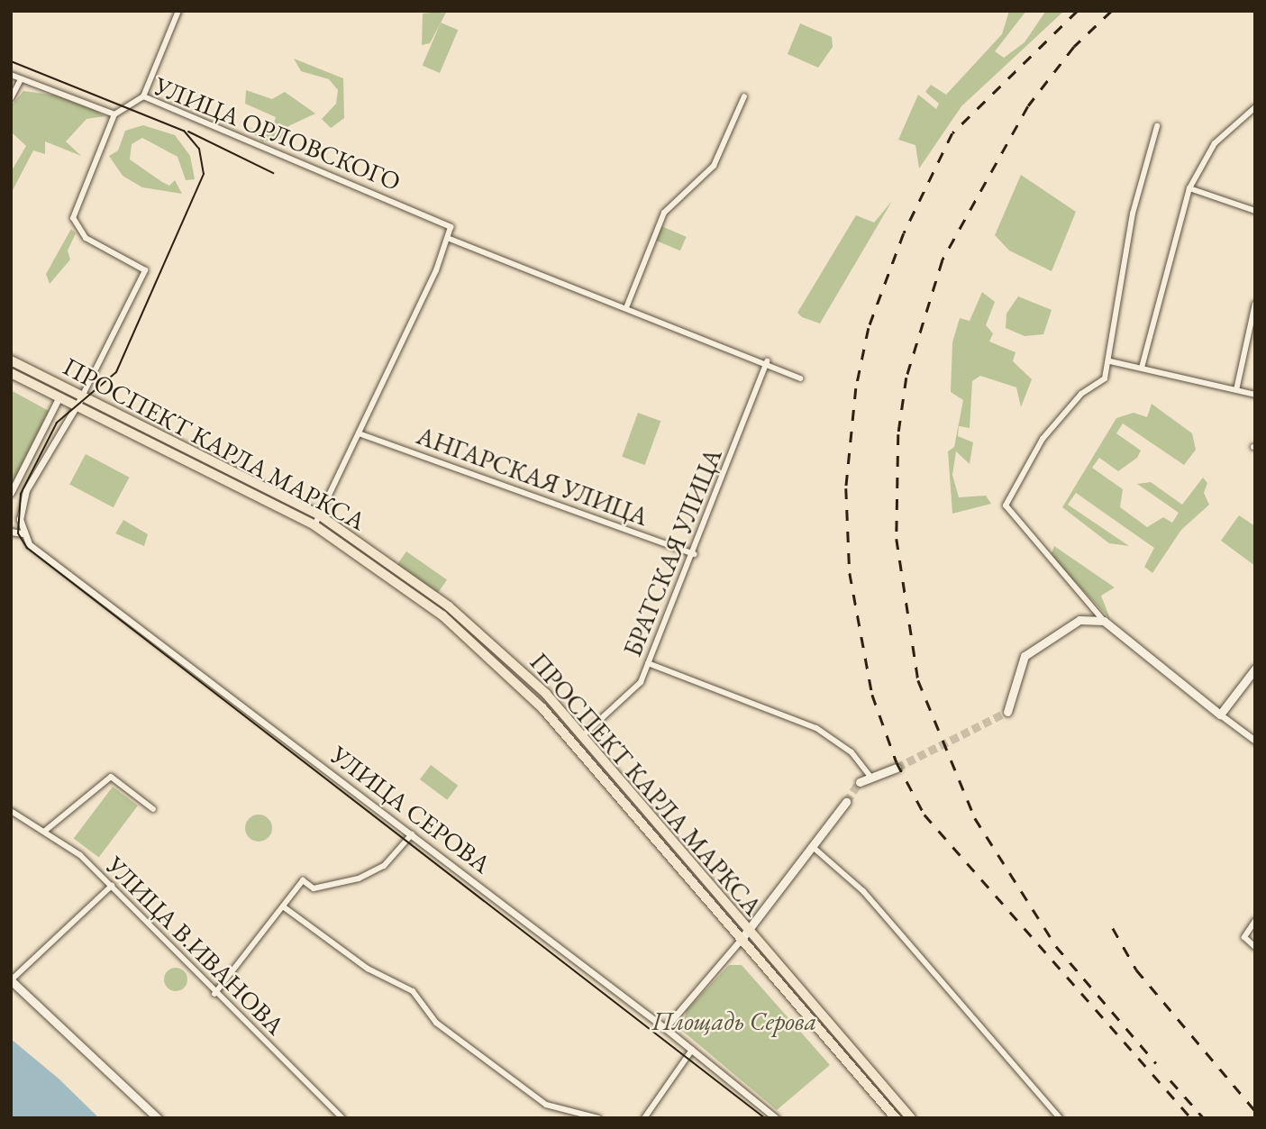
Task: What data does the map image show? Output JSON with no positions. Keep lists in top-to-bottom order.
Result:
{
  "streets": {
    "main road": ["ПРОСПЕКТ КАРЛА МАРКСА"],
    "street": [
      "УЛИЦА ОРЛОВСКОГО",
      "АНГАРСКАЯ УЛИЦА",
      "БРАТСКАЯ УЛИЦА",
      "УЛИЦА СЕРОВА",
      "УЛИЦА В.ИВАНОВА"
    ]
  },
  "crossings": [
    ["ПРОСПЕКТ КАРЛА МАРКСА", "БРАТСКАЯ УЛИЦА"],
    ["АНГАРСКАЯ УЛИЦА", "БРАТСКАЯ УЛИЦА"]
  ],
  "parks": ["Площадь Серова"]
}
